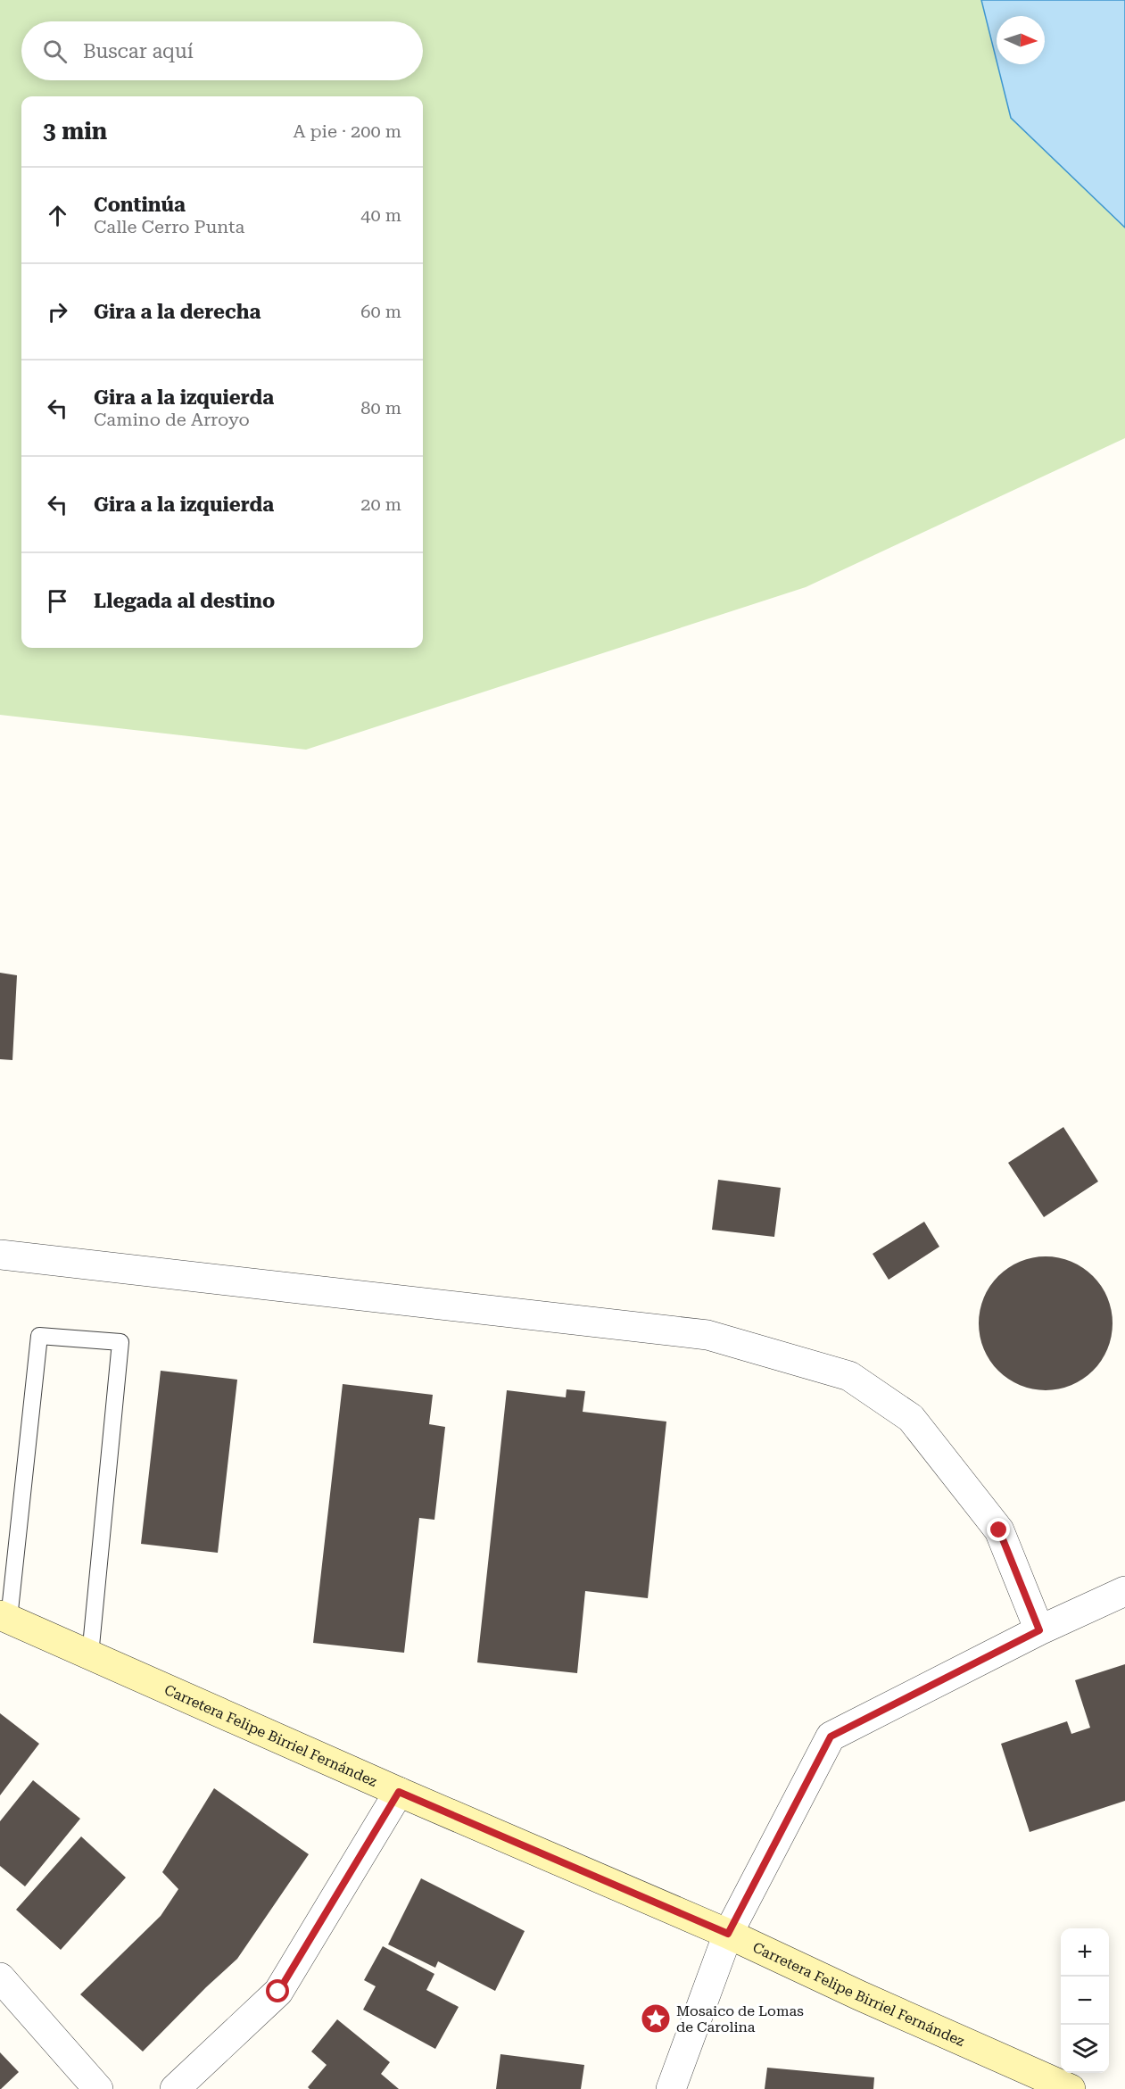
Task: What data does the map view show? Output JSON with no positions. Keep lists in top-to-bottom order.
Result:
{
  "streets": {
    "street": ["Carretera Felipe Birriel Fernández"]
  },
  "places": {
    "place": ["Mosaico de Lomas de Carolina"]
  },
  "north": "right",
  "page": {
    "search": "Buscar aquí",
    "heading": ["3 min", "A pie · 200 m"],
    "list": [
      ["Continúa", "Calle Cerro Punta", "40 m"],
      ["Gira a la derecha", "60 m"],
      ["Gira a la izquierda", "Camino de Arroyo", "80 m"],
      ["Gira a la izquierda", "20 m"],
      "Llegada al destino"
    ],
    "map_buttons": ["+", "−"]
  }
}
